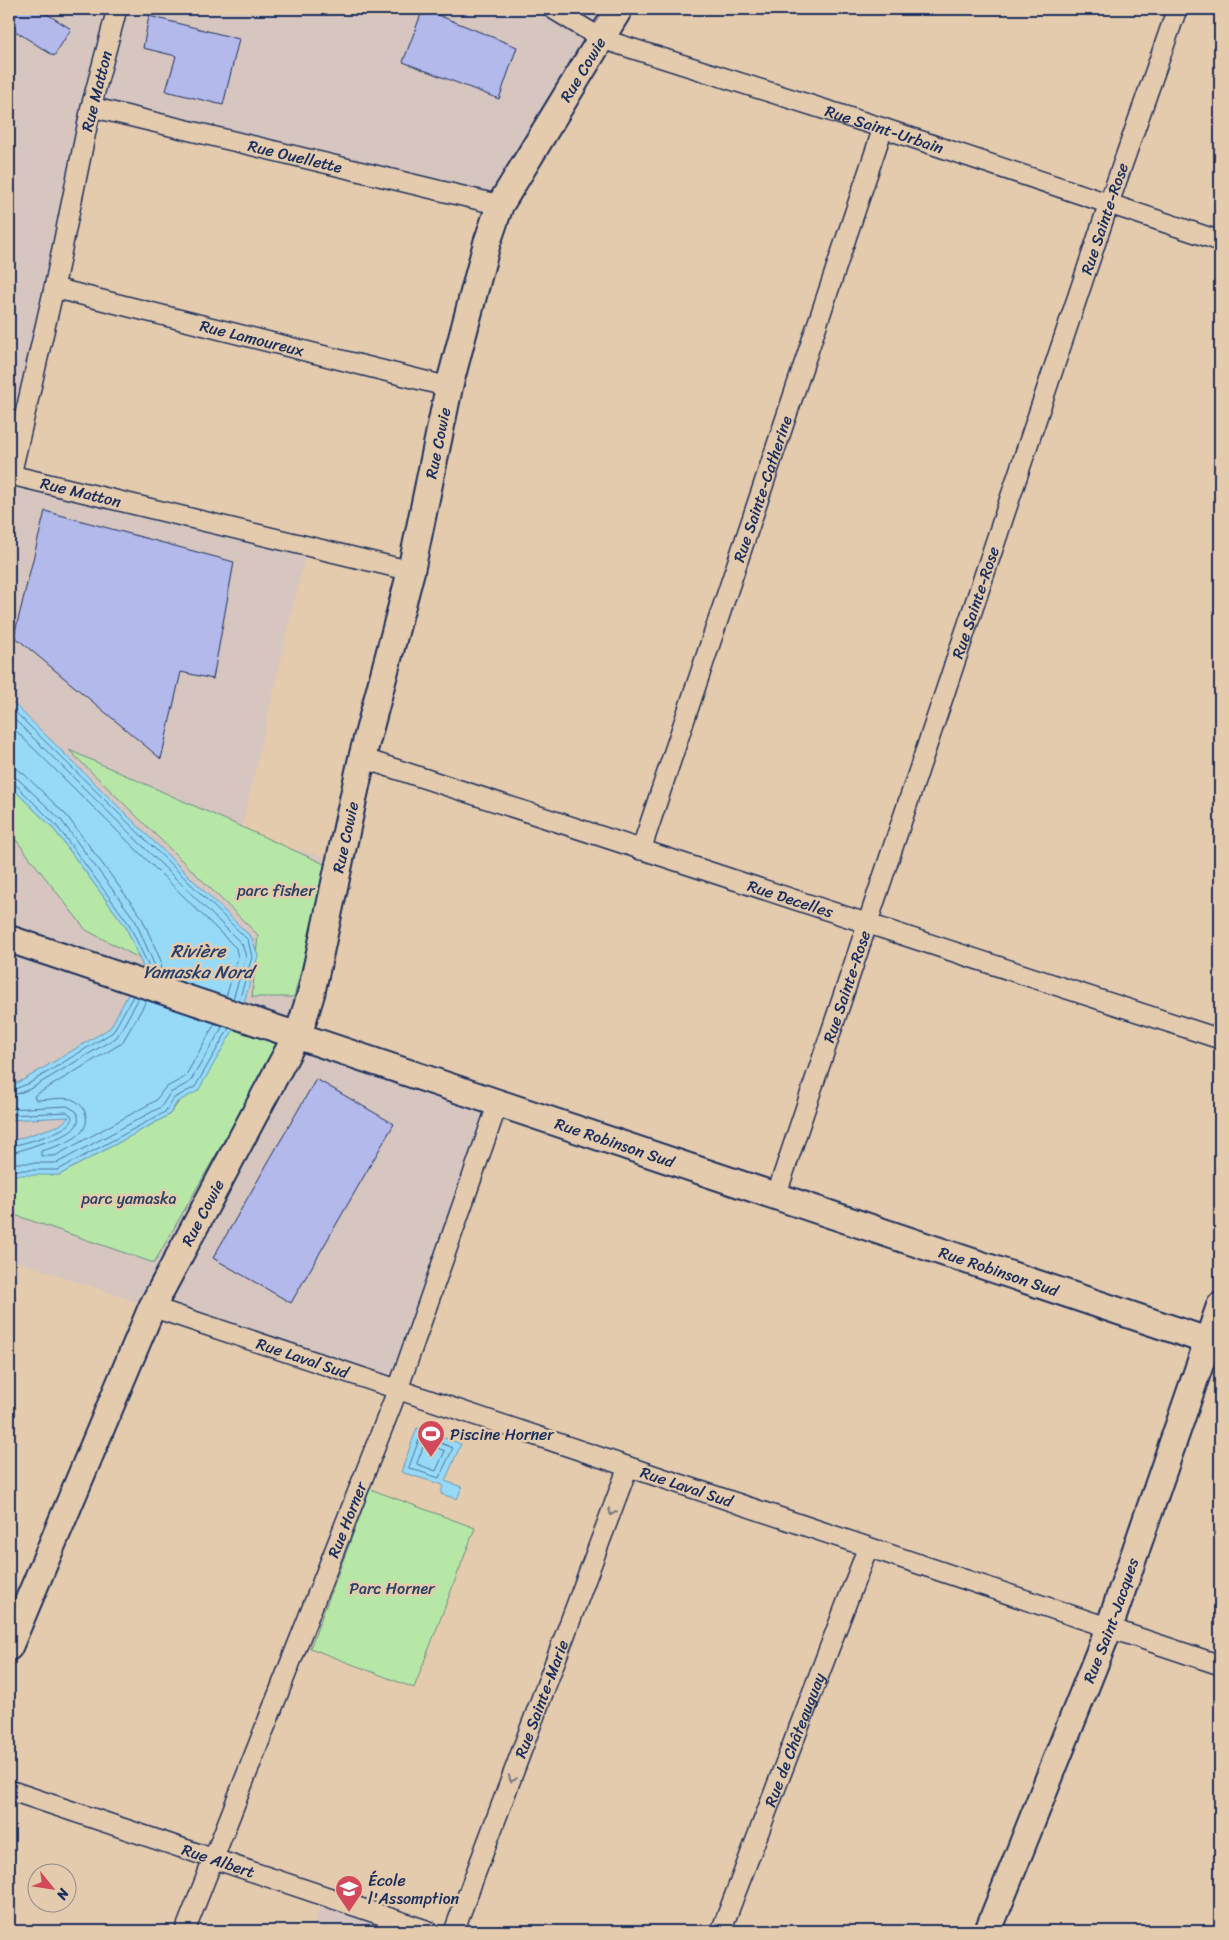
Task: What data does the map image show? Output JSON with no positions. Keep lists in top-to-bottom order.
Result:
{
  "streets": {
    "street": [
      "Rue Cowie",
      "Rue Matton",
      "Rue Saint-Urbain",
      "Rue Ouellette",
      "Rue Sainte-Rose",
      "Rue Lamoureux",
      "Rue Sainte-Catherine",
      "Rue Decelles",
      "Rue Robinson Sud",
      "Rue Laval Sud",
      "Rue Horner",
      "Rue Saint-Jacques",
      "Rue Sainte-Marie",
      "Rue de Châteauguay",
      "Rue Albert"
    ]
  },
  "crossings": [
    ["Rue Cowie", "Rue Matton"],
    ["Rue Cowie", "Rue Saint-Urbain"],
    ["Rue Cowie", "Rue Ouellette"],
    ["Rue Cowie", "Rue Lamoureux"],
    ["Rue Cowie", "Rue Decelles"],
    ["Rue Cowie", "Rue Robinson Sud"],
    ["Rue Cowie", "Rue Laval Sud"],
    ["Rue Matton", "Rue Ouellette"],
    ["Rue Matton", "Rue Lamoureux"],
    ["Rue Saint-Urbain", "Rue Sainte-Rose"],
    ["Rue Saint-Urbain", "Rue Sainte-Catherine"],
    ["Rue Sainte-Rose", "Rue Decelles"],
    ["Rue Sainte-Rose", "Rue Robinson Sud"],
    ["Rue Sainte-Catherine", "Rue Decelles"],
    ["Rue Robinson Sud", "Rue Horner"],
    ["Rue Robinson Sud", "Rue Saint-Jacques"],
    ["Rue Laval Sud", "Rue Horner"],
    ["Rue Laval Sud", "Rue Saint-Jacques"],
    ["Rue Laval Sud", "Rue Sainte-Marie"],
    ["Rue Laval Sud", "Rue de Châteauguay"],
    ["Rue Horner", "Rue Albert"]
  ],
  "one_way": ["Rue Sainte-Marie"],
  "water": ["Rivière Yamaska Nord"],
  "parks": ["parc fisher", "parc yamaska", "Parc Horner"],
  "places": {
    "sports": ["Piscine Horner"],
    "school or university": ["École l'Assomption"]
  },
  "north": "bottom right"
}
